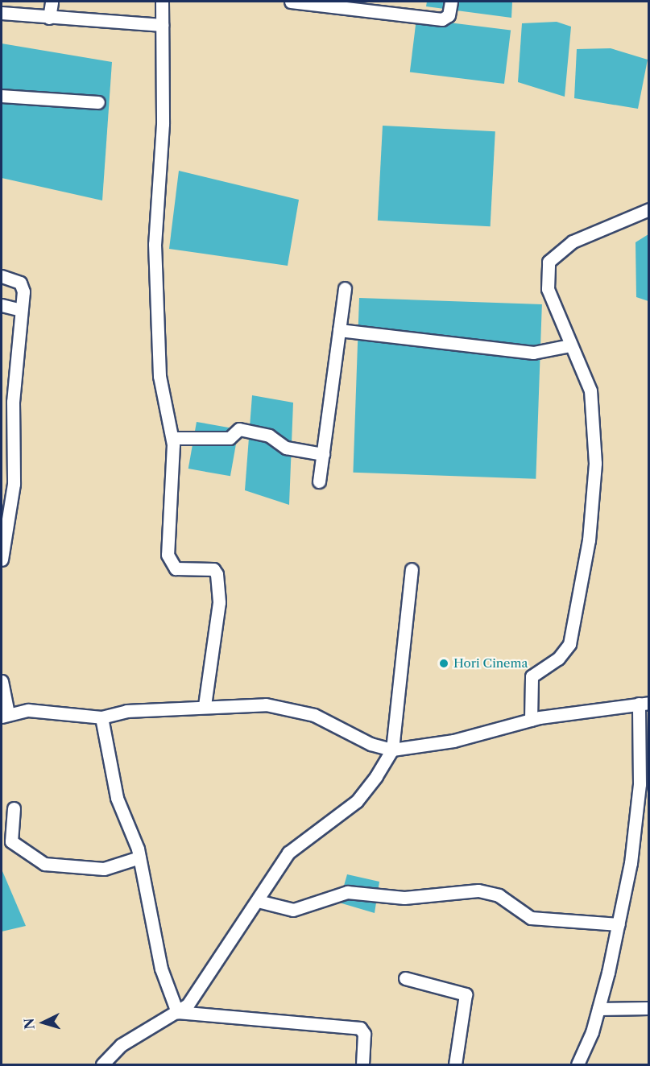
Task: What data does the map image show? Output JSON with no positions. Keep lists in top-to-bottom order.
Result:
{
  "places": ["Hori Cinema"],
  "north": "left"
}
